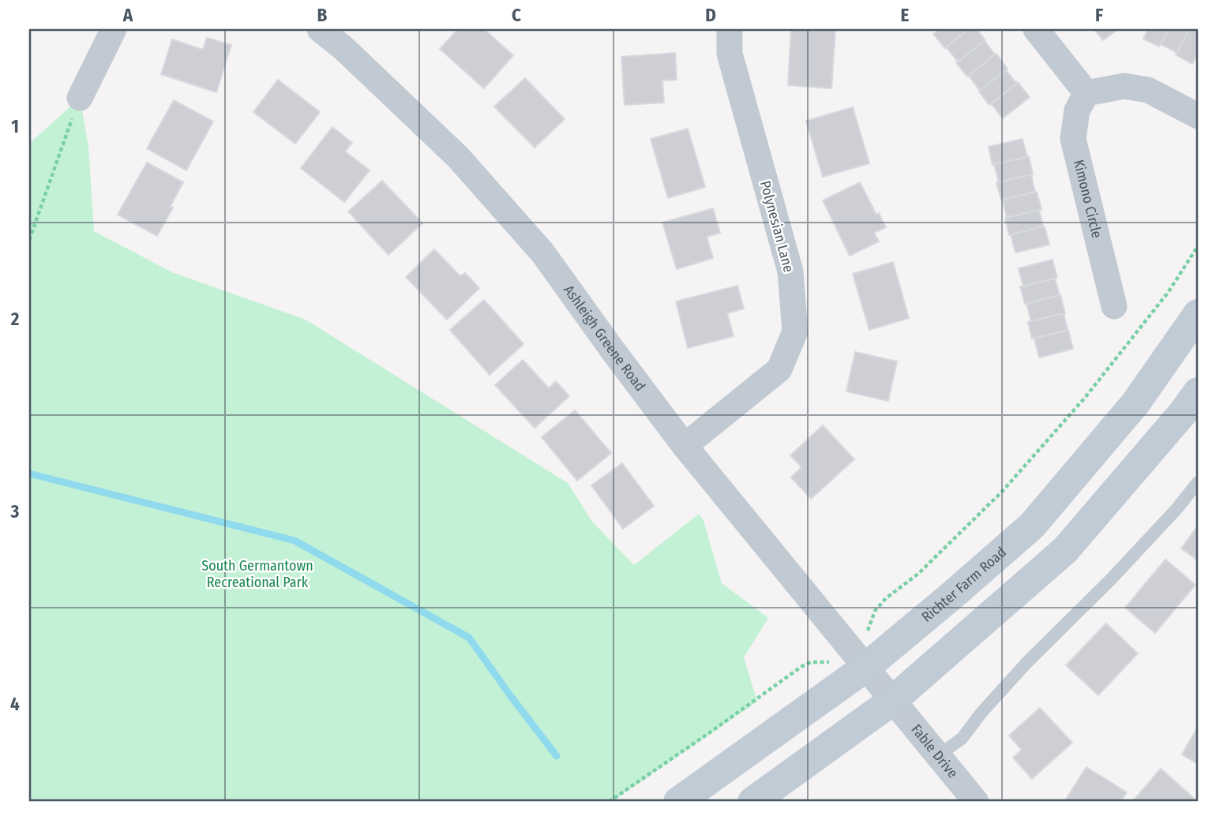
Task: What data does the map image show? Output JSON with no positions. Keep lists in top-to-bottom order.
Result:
{
  "streets": {
    "main road": ["Richter Farm Road"],
    "street": [
      "Kimono Circle",
      "Polynesian Lane",
      "Ashleigh Greene Road",
      "Fable Drive"
    ]
  },
  "crossings": [
    ["Polynesian Lane", "Ashleigh Greene Road"],
    ["Ashleigh Greene Road", "Richter Farm Road"],
    ["Ashleigh Greene Road", "Fable Drive"],
    ["Richter Farm Road", "Fable Drive"]
  ],
  "parks": ["South Germantown Recreational Park"],
  "grid": {
    "columns": [
      "A",
      "B",
      "C",
      "D",
      "E",
      "F"
    ],
    "rows": [
      "1",
      "2",
      "3",
      "4"
    ]
  }
}
